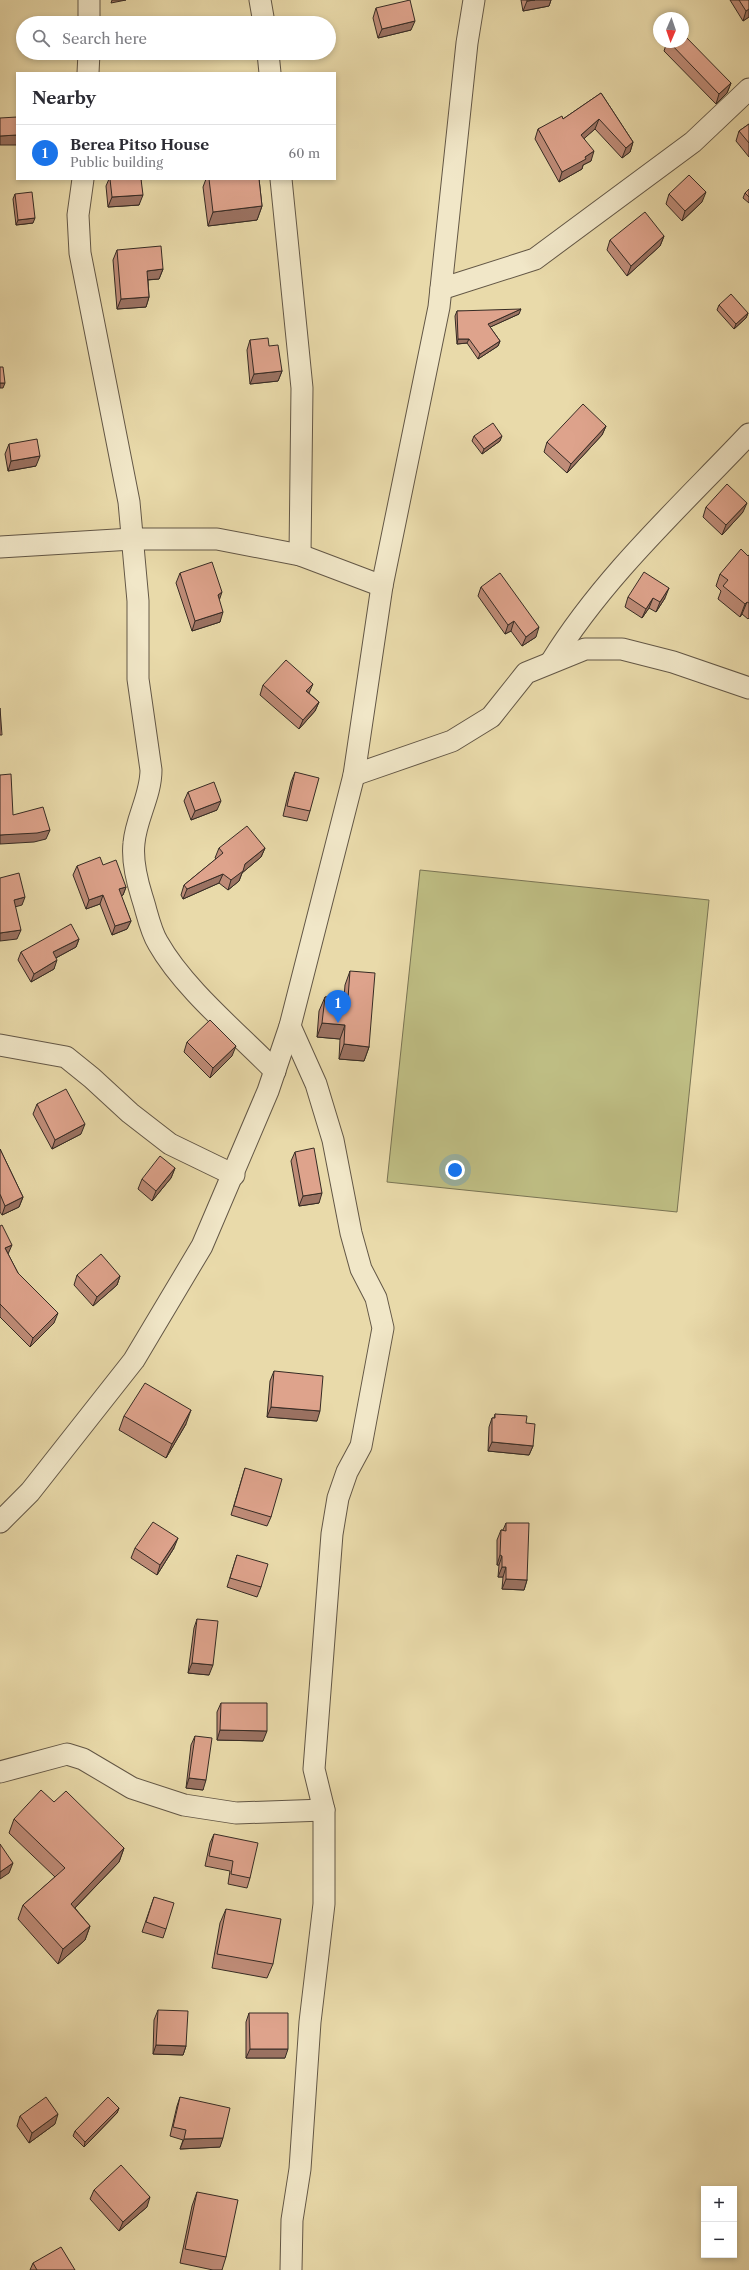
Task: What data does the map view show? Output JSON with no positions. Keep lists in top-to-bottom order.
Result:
{
  "north": "bottom",
  "page": {
    "search": "Search here",
    "heading": "Nearby",
    "list": [
      {
        "mark": "1",
        "name": "Berea Pitso House",
        "note": "Public building",
        "value": "60 m"
      }
    ],
    "pins": "1",
    "map_buttons": ["+", "−"]
  }
}
